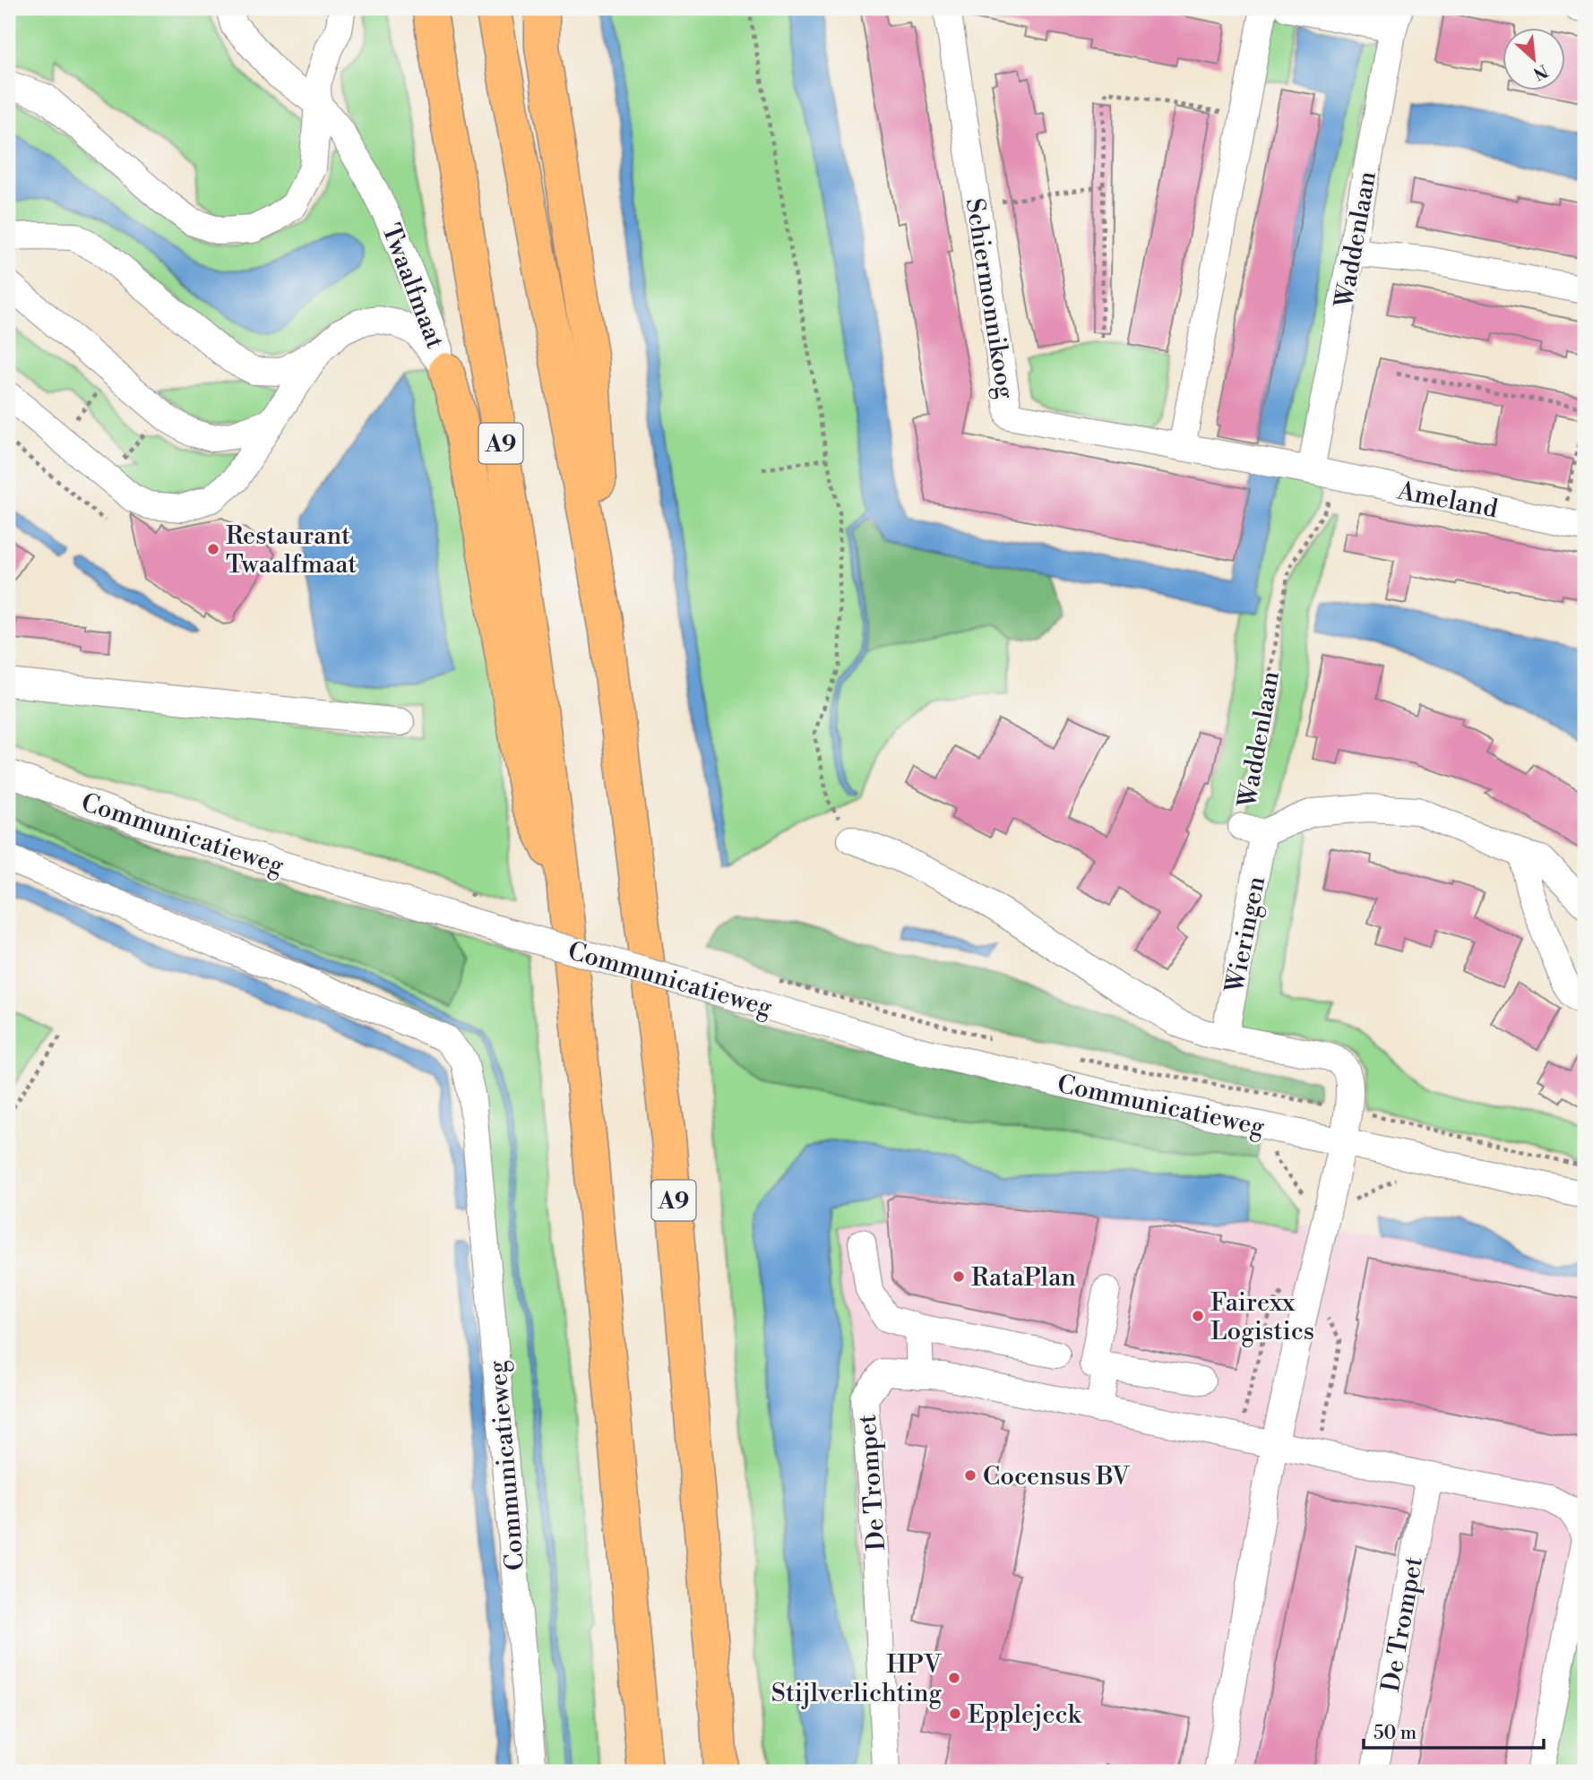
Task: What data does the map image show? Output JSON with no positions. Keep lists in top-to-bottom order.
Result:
{
  "streets": {
    "highway": ["A9"],
    "street": [
      "Waddenlaan",
      "Twaalfmaat",
      "Schiermonnikoog",
      "Ameland",
      "Communicatieweg",
      "Wieringen",
      "De Trompet"
    ]
  },
  "crossings": [
    ["Waddenlaan", "Schiermonnikoog"],
    ["Waddenlaan", "Ameland"],
    ["Waddenlaan", "Wieringen"],
    ["Twaalfmaat", "A9"],
    ["Schiermonnikoog", "Ameland"]
  ],
  "places": [
    "Restaurant Twaalfmaat",
    "RataPlan",
    "Fairexx Logistics",
    "Cocensus BV",
    "HPV Stijlverlichting",
    "Epplejeck"
  ],
  "scale_bar": "50 m",
  "north": "bottom right"
}
